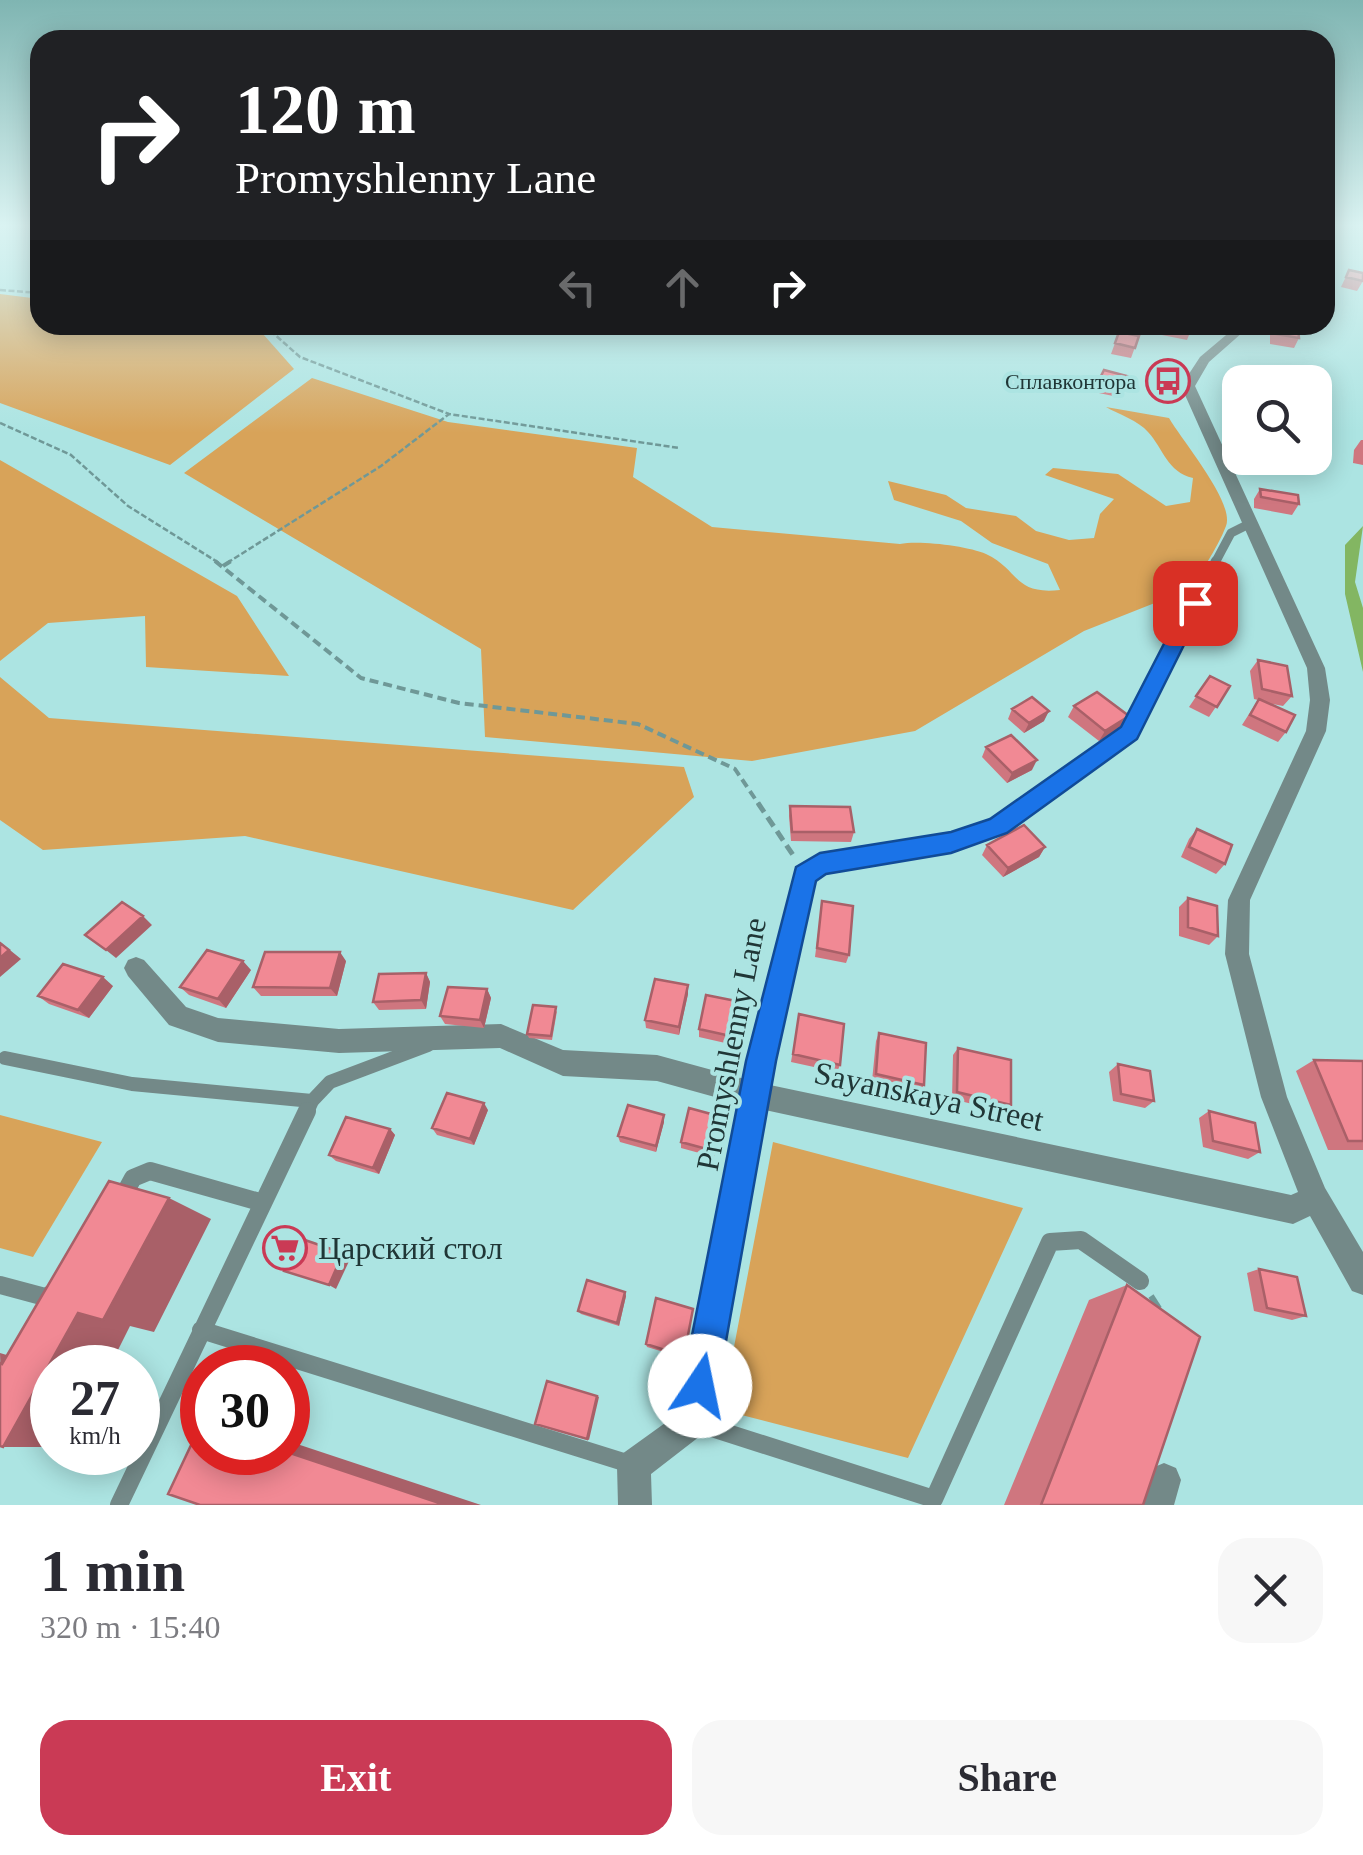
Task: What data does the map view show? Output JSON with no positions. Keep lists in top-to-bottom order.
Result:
{
  "streets": {
    "street": ["Promyshlenny Lane", "Sayanskaya Street"]
  },
  "crossings": [
    ["Promyshlenny Lane", "Sayanskaya Street"]
  ],
  "places": {
    "bus stop": ["Сплавконтора"],
    "supermarket": ["Царский стол"]
  },
  "page": {
    "turn": ["120 m", "Promyshlenny Lane"],
    "speed": "27 km/h",
    "limit": "30",
    "heading": ["1 min", "320 m · 15:40"],
    "buttons": ["Exit", "Share"]
  }
}
